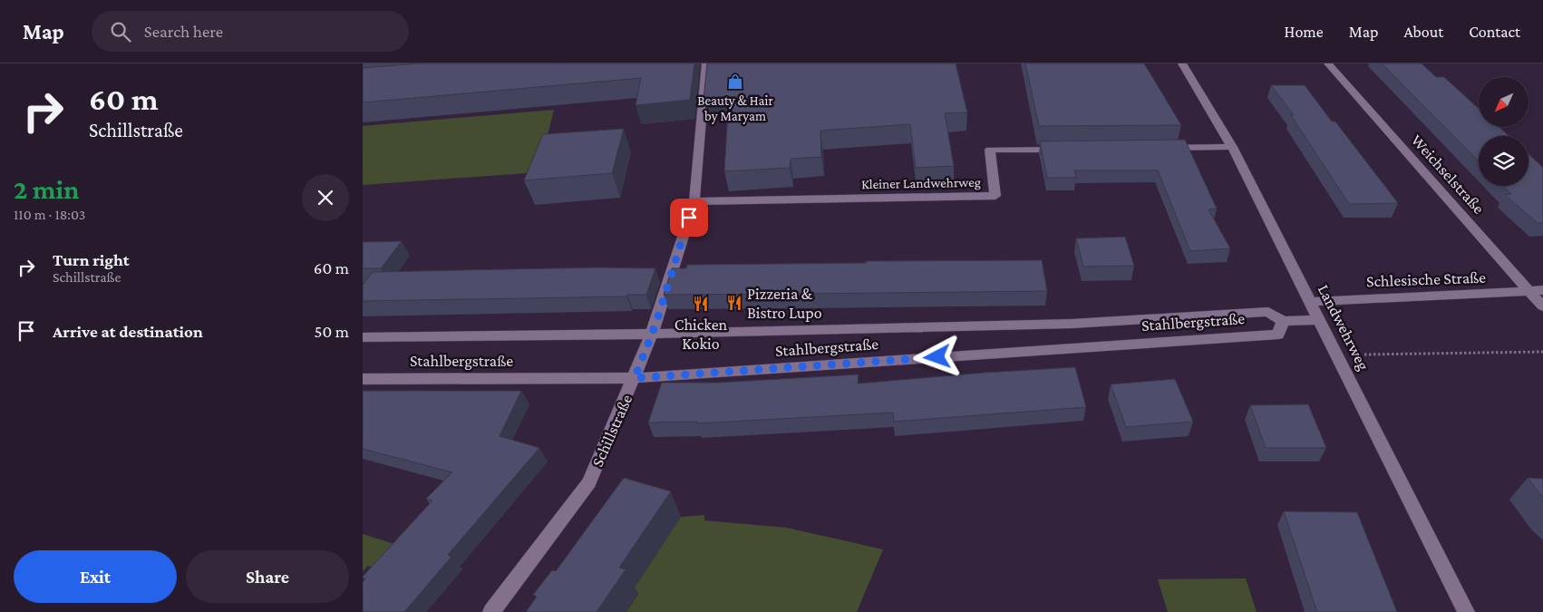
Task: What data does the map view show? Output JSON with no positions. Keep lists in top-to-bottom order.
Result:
{
  "streets": {
    "street": [
      "Weichselstraße",
      "Kleiner Landwehrweg",
      "Schlesische Straße",
      "Stahlbergstraße",
      "Landwehrweg",
      "Schillstraße"
    ]
  },
  "crossings": [
    ["Weichselstraße", "Schlesische Straße"],
    ["Kleiner Landwehrweg", "Schillstraße"],
    ["Schlesische Straße", "Landwehrweg"],
    ["Stahlbergstraße", "Landwehrweg"],
    ["Stahlbergstraße", "Schillstraße"]
  ],
  "places": {
    "shop": ["Beauty & Hair by Maryam"],
    "restaurant": ["Pizzeria & Bistro Lupo", "Chicken Kokio"]
  },
  "north": "bottom left",
  "page": {
    "header": "Map",
    "search": "Search here",
    "nav": [
      "Home",
      "Map",
      "About",
      "Contact"
    ],
    "turn": ["60 m", "Schillstraße"],
    "heading": ["2 min", "110 m · 18:03"],
    "list": [
      {
        "name": "Turn right",
        "note": "Schillstraße",
        "value": "60 m"
      },
      {
        "name": "Arrive at destination",
        "value": "50 m"
      }
    ],
    "buttons": ["Exit", "Share"]
  }
}
